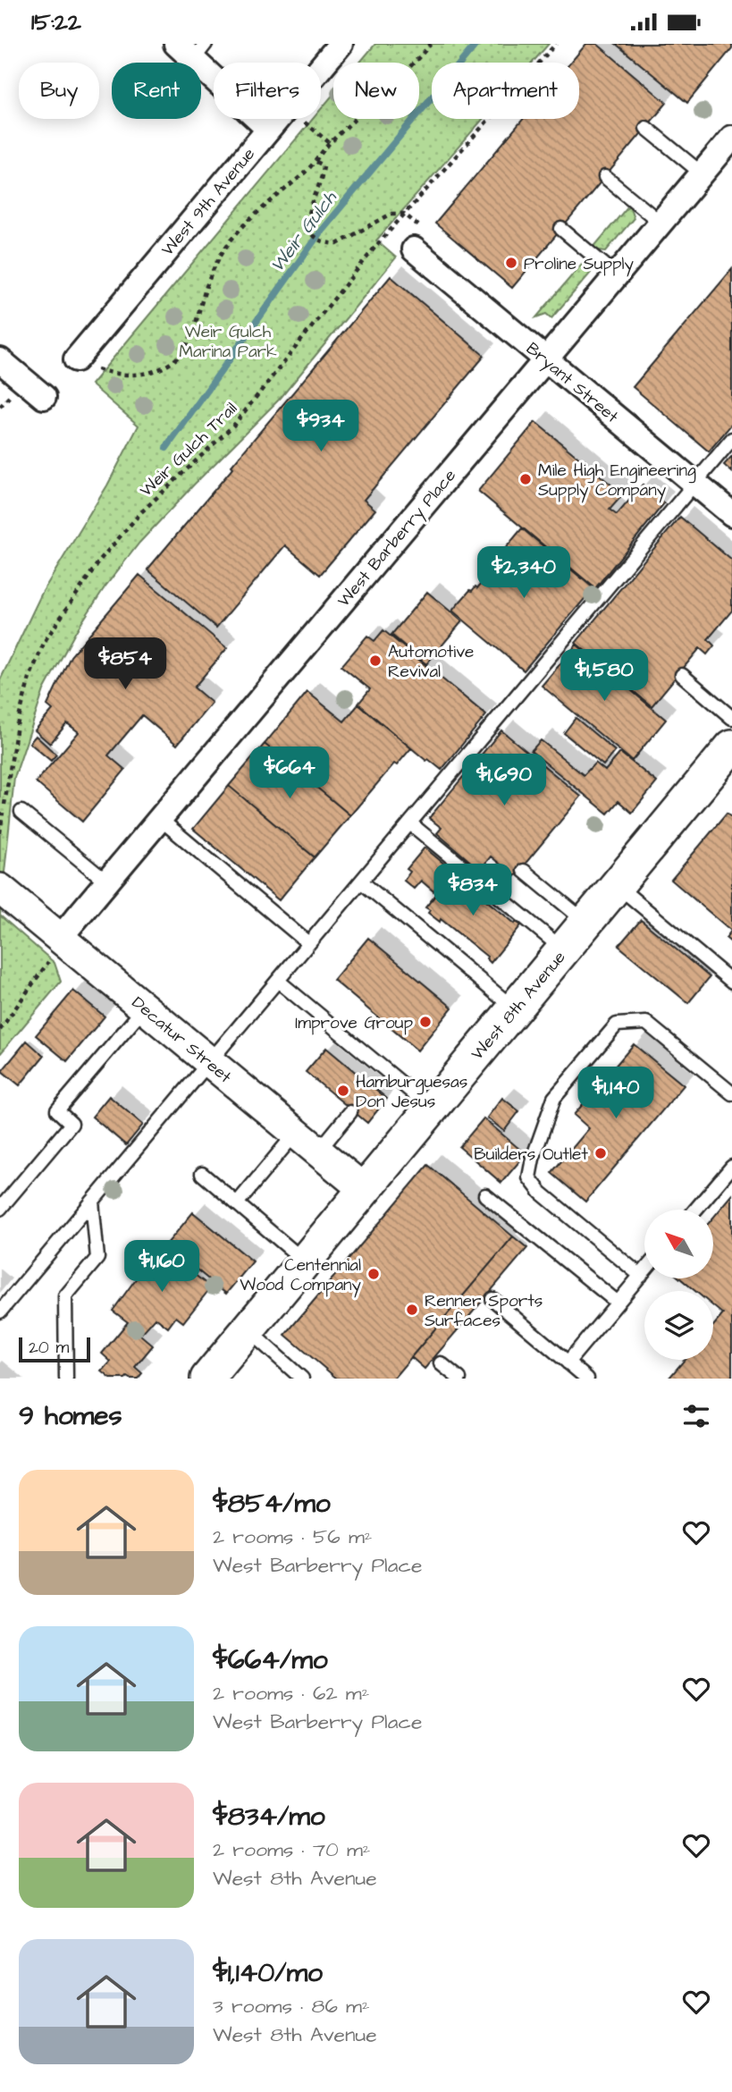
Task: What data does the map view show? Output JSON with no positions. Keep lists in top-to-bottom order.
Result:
{
  "streets": {
    "main road": ["West 8th Avenue"],
    "street": [
      "West 9th Avenue",
      "Bryant Street",
      "West Barberry Place",
      "Decatur Street"
    ],
    "path": ["Weir Gulch Trail"]
  },
  "crossings": [
    ["Bryant Street", "West Barberry Place"],
    ["West Barberry Place", "Decatur Street"],
    ["West 8th Avenue", "Decatur Street"]
  ],
  "water": ["Weir Gulch"],
  "parks": ["Weir Gulch Marina Park"],
  "places": [
    "Proline Supply",
    "Mile High Engineering Supply Company",
    "Automotive Revival",
    "Improve Group",
    "Hamburguesas Don Jesus",
    "Builders Outlet",
    "Centennial Wood Company",
    "Renner Sports Surfaces"
  ],
  "scale_bar": "20 m",
  "north": "top left",
  "page": {
    "status": "15:22",
    "chip": [
      "Buy",
      "Rent",
      "Filters",
      "New",
      "Apartment"
    ],
    "price": [
      "$934",
      "$2,340",
      "$854",
      "$1,580",
      "$664",
      "$1,690",
      "$834",
      "$1,140",
      "$1,160"
    ],
    "scale": "20 m",
    "heading": "9 homes",
    "list": [
      {
        "name": "$854/mo",
        "note": "2 rooms · 56 m² · West Barberry Place"
      },
      {
        "name": "$664/mo",
        "note": "2 rooms · 62 m² · West Barberry Place"
      },
      {
        "name": "$834/mo",
        "note": "2 rooms · 70 m² · West 8th Avenue"
      },
      {
        "name": "$1,140/mo",
        "note": "3 rooms · 86 m² · West 8th Avenue"
      }
    ]
  }
}
